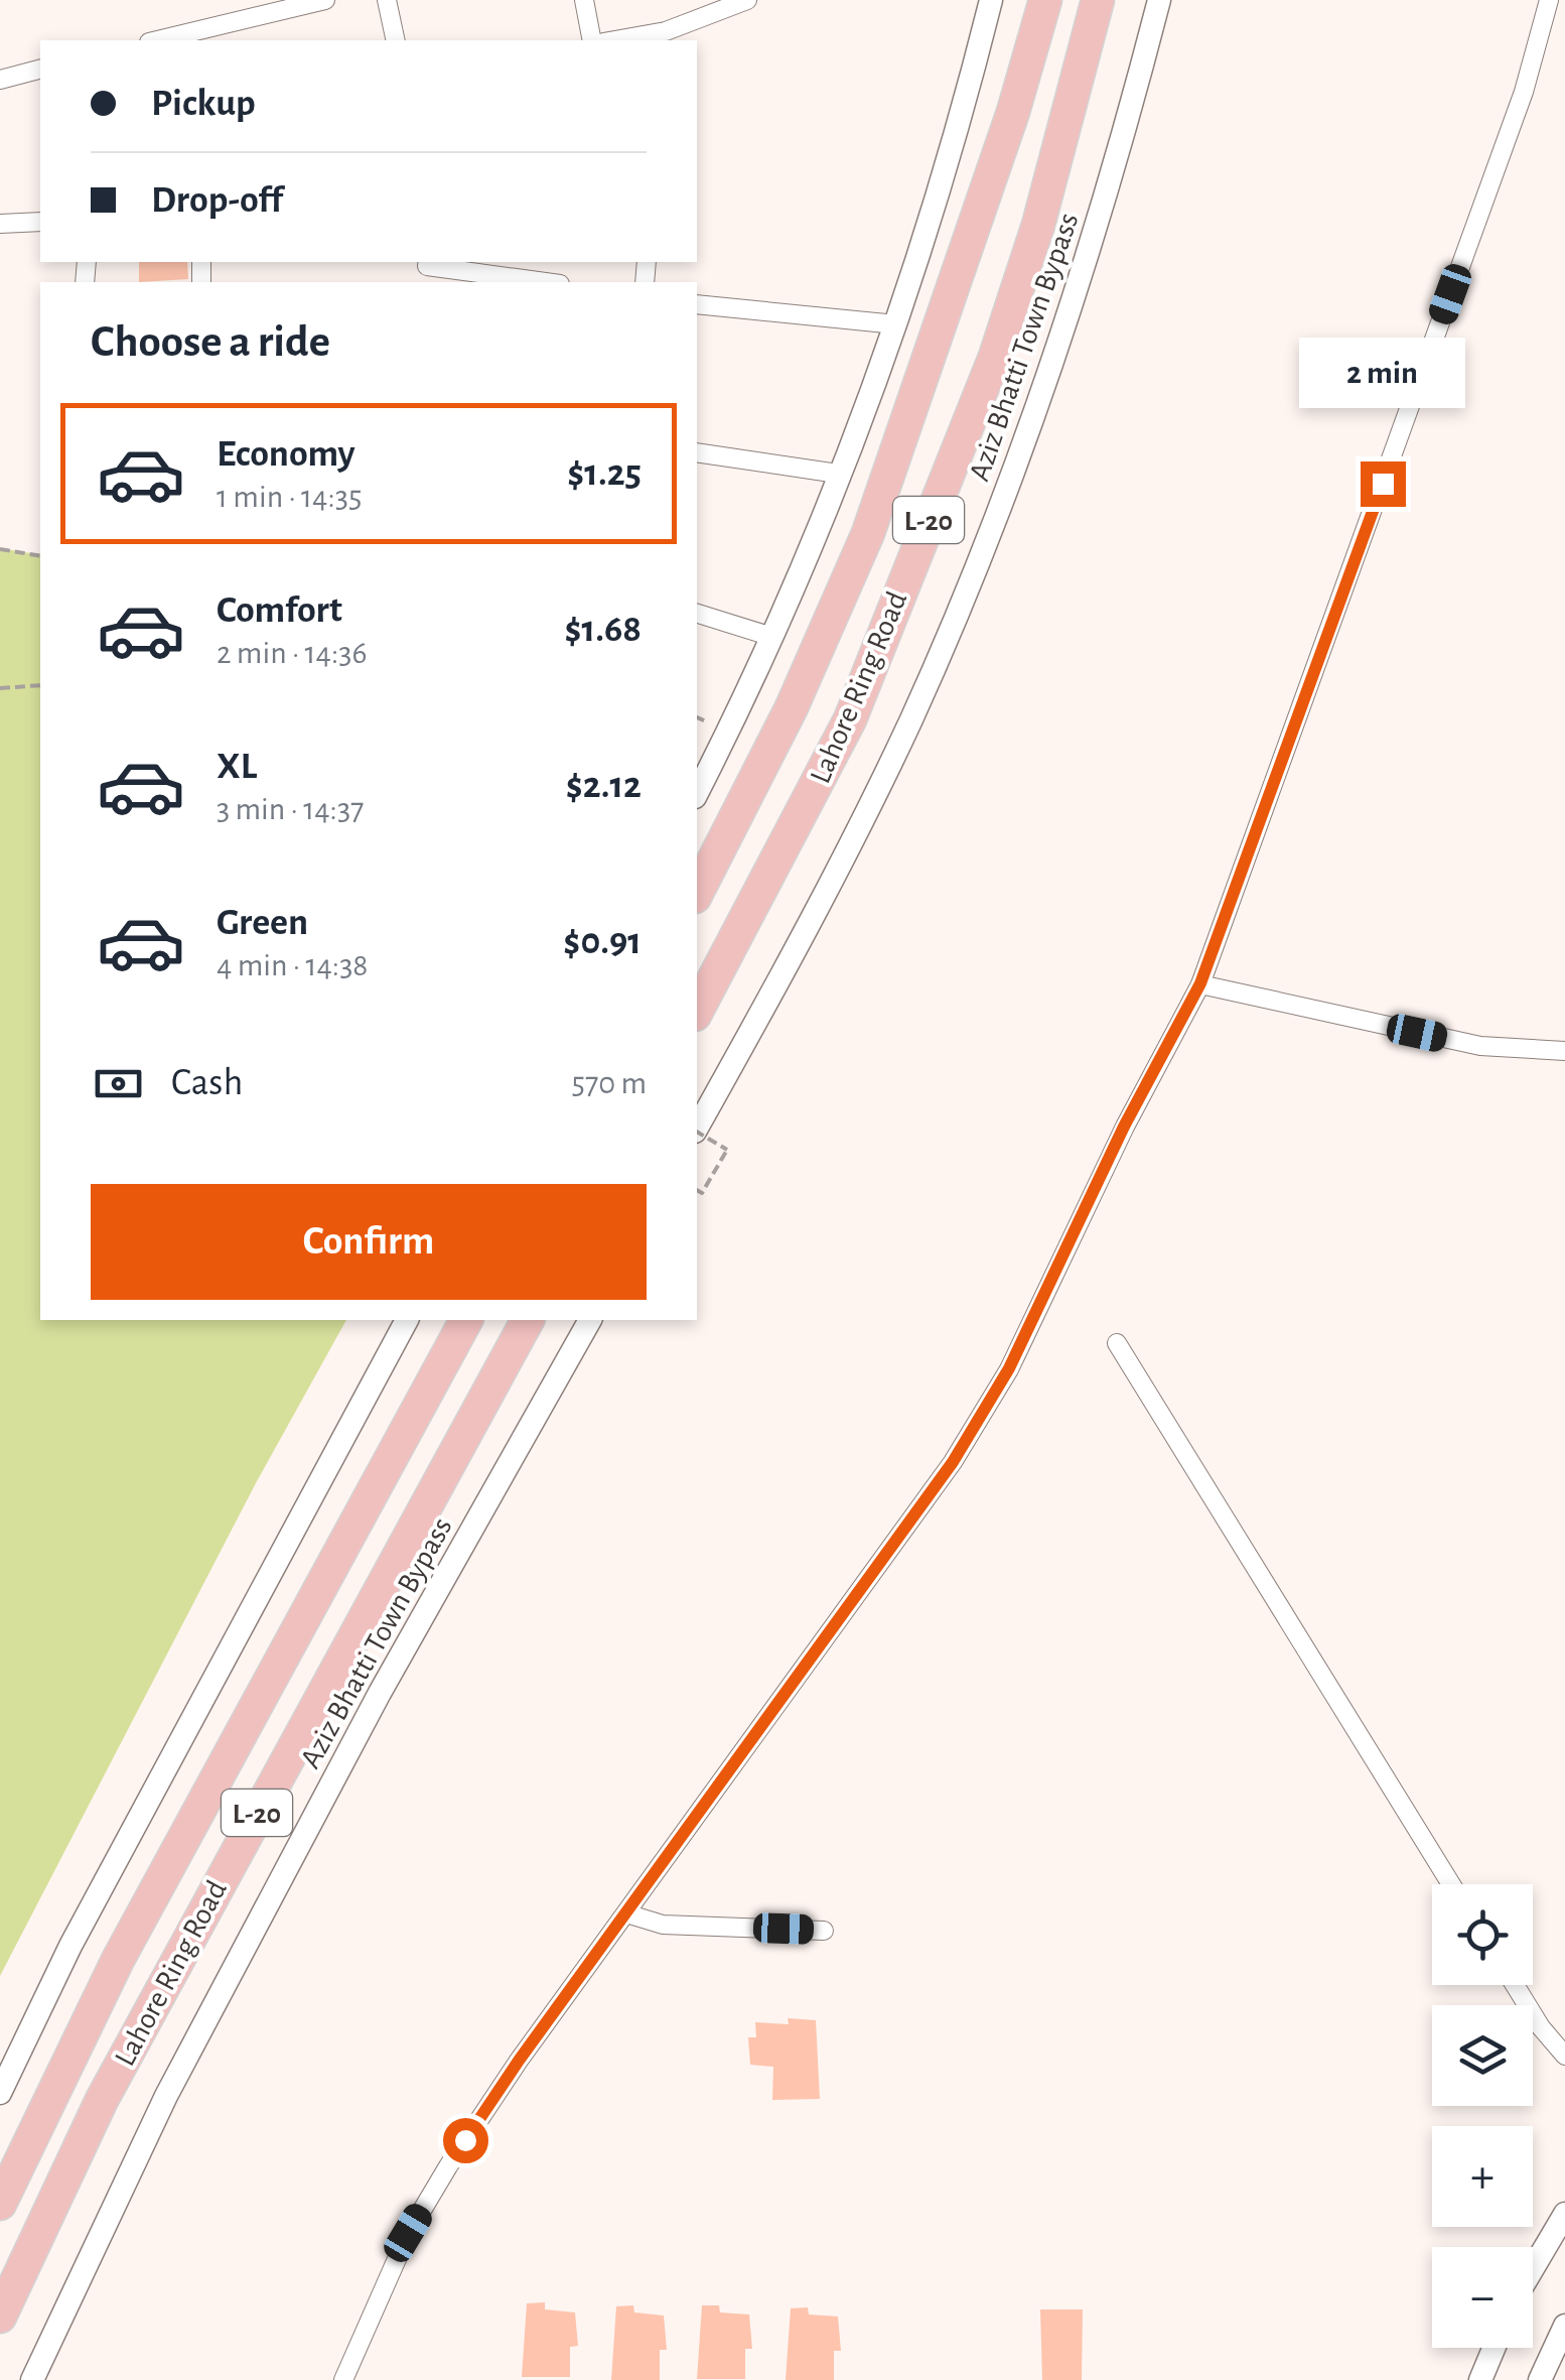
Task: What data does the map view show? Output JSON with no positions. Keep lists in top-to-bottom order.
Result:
{
  "streets": {
    "highway": ["L-20", "Lahore Ring Road"],
    "street": ["Aziz Bhatti Town Bypass"]
  },
  "page": {
    "banner": ["Pickup", "Drop-off"],
    "heading": "Choose a ride",
    "bubble": "2 min",
    "list": [
      {
        "name": "Economy",
        "note": "1 min · 14:35",
        "value": "$1.25"
      },
      {
        "name": "Comfort",
        "note": "2 min · 14:36",
        "value": "$1.68"
      },
      {
        "name": "XL",
        "note": "3 min · 14:37",
        "value": "$2.12"
      },
      {
        "name": "Green",
        "note": "4 min · 14:38",
        "value": "$0.91"
      }
    ],
    "pay": ["Cash", "570 m"],
    "buttons": "Confirm",
    "map_buttons": ["+", "−"]
  }
}
